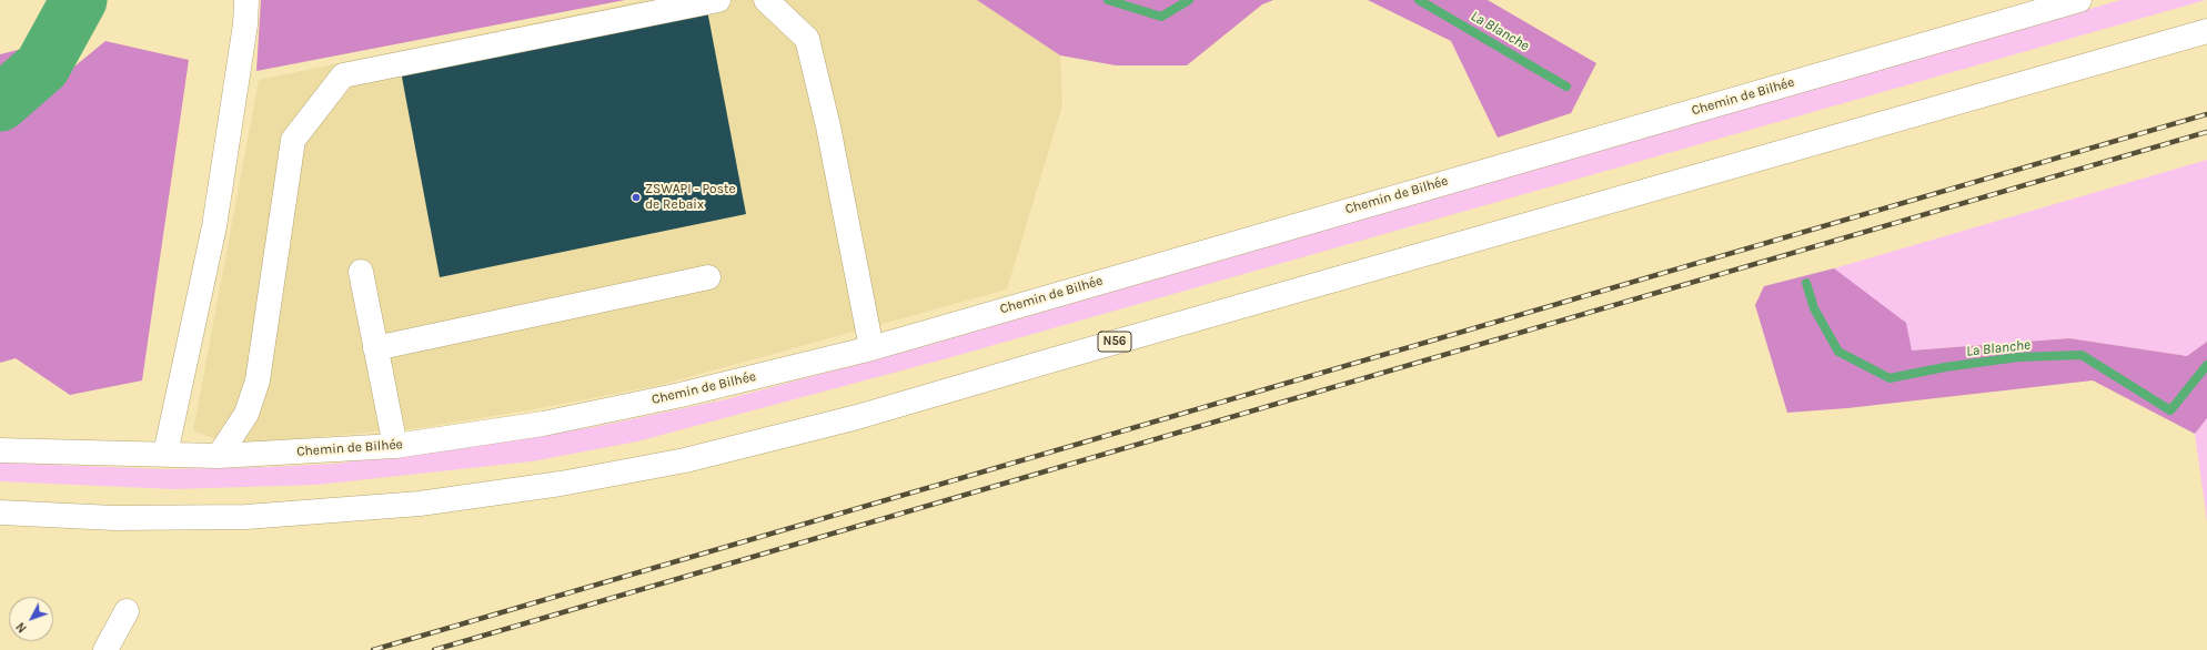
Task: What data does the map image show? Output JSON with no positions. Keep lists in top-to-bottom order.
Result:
{
  "streets": {
    "main road": ["Chemin de Bilhée", "N56"]
  },
  "water": ["La Blanche"],
  "places": ["ZSWAPI - Poste de Rebaix"],
  "north": "bottom left"
}
